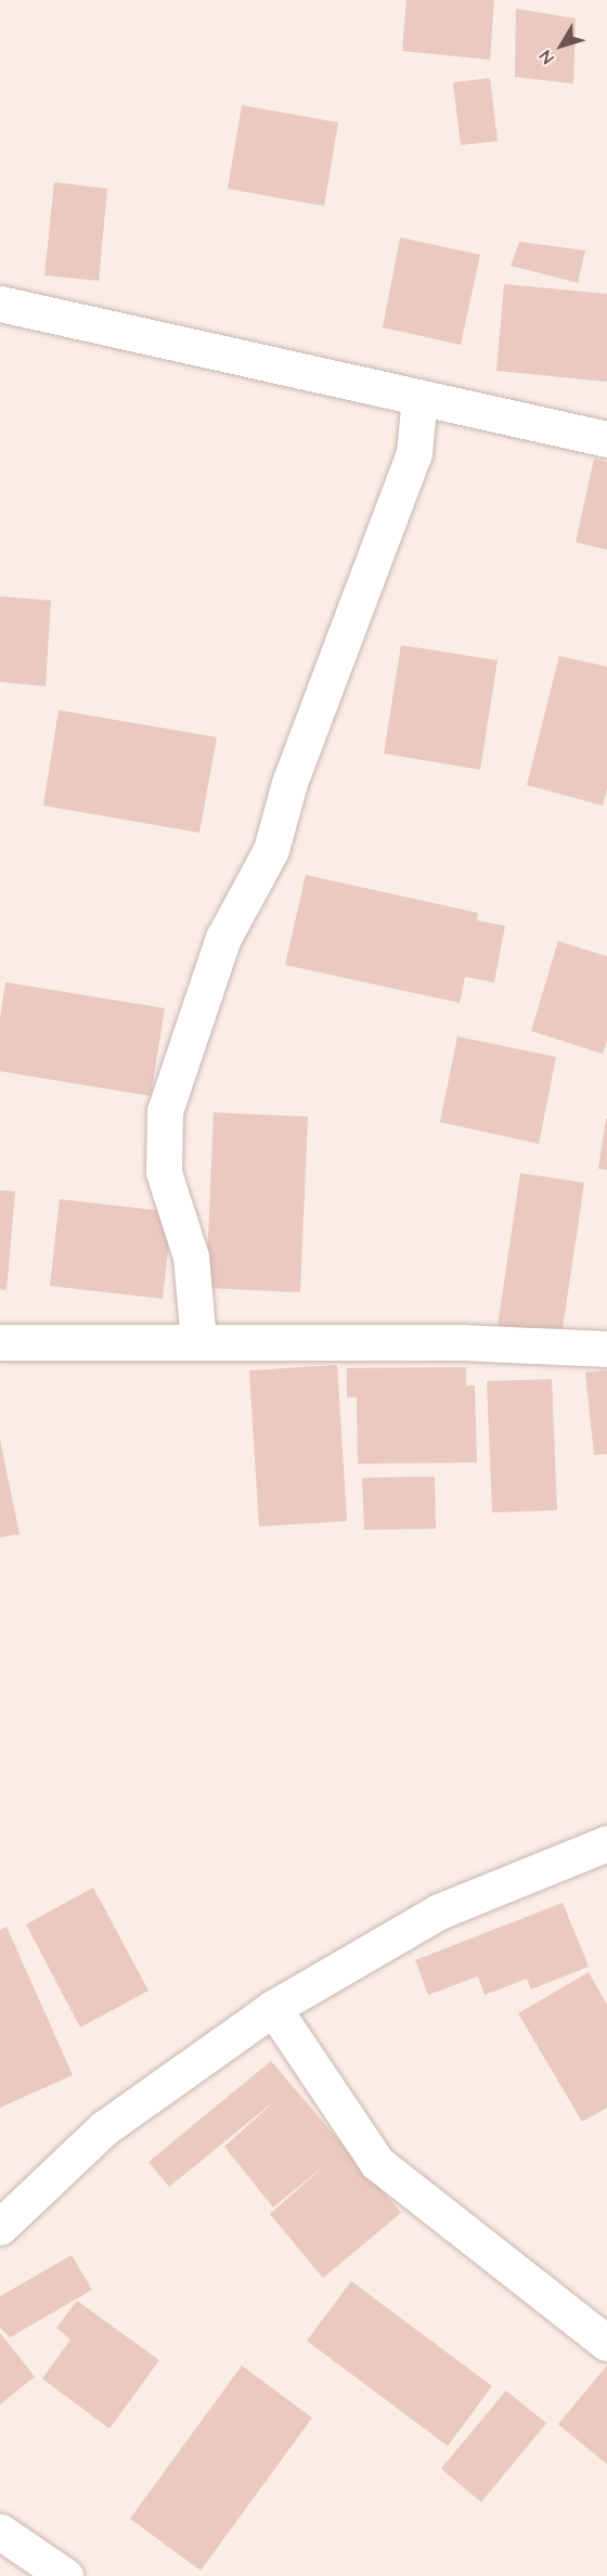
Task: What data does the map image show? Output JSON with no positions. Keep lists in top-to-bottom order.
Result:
{
  "north": "bottom left"
}
